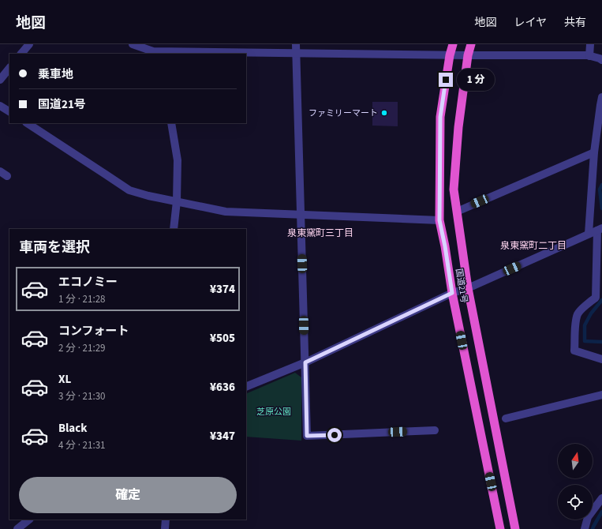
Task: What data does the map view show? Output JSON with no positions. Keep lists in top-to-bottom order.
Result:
{
  "streets": {
    "highway": ["国道21号"]
  },
  "districts": ["泉東窯町三丁目", "泉東窯町二丁目"],
  "parks": ["芝原公園"],
  "places": ["ファミリーマート"],
  "north": "top",
  "page": {
    "header": "地図",
    "nav": ["地図", "レイヤ", "共有"],
    "banner": ["乗車地", "国道21号"],
    "bubble": "1 分",
    "heading": "車両を選択",
    "list": [
      {
        "name": "エコノミー",
        "note": "1 分 · 21:28",
        "value": "¥374"
      },
      {
        "name": "コンフォート",
        "note": "2 分 · 21:29",
        "value": "¥505"
      },
      {
        "name": "XL",
        "note": "3 分 · 21:30",
        "value": "¥636"
      },
      {
        "name": "Black",
        "note": "4 分 · 21:31",
        "value": "¥347"
      }
    ],
    "buttons": "確定"
  }
}
